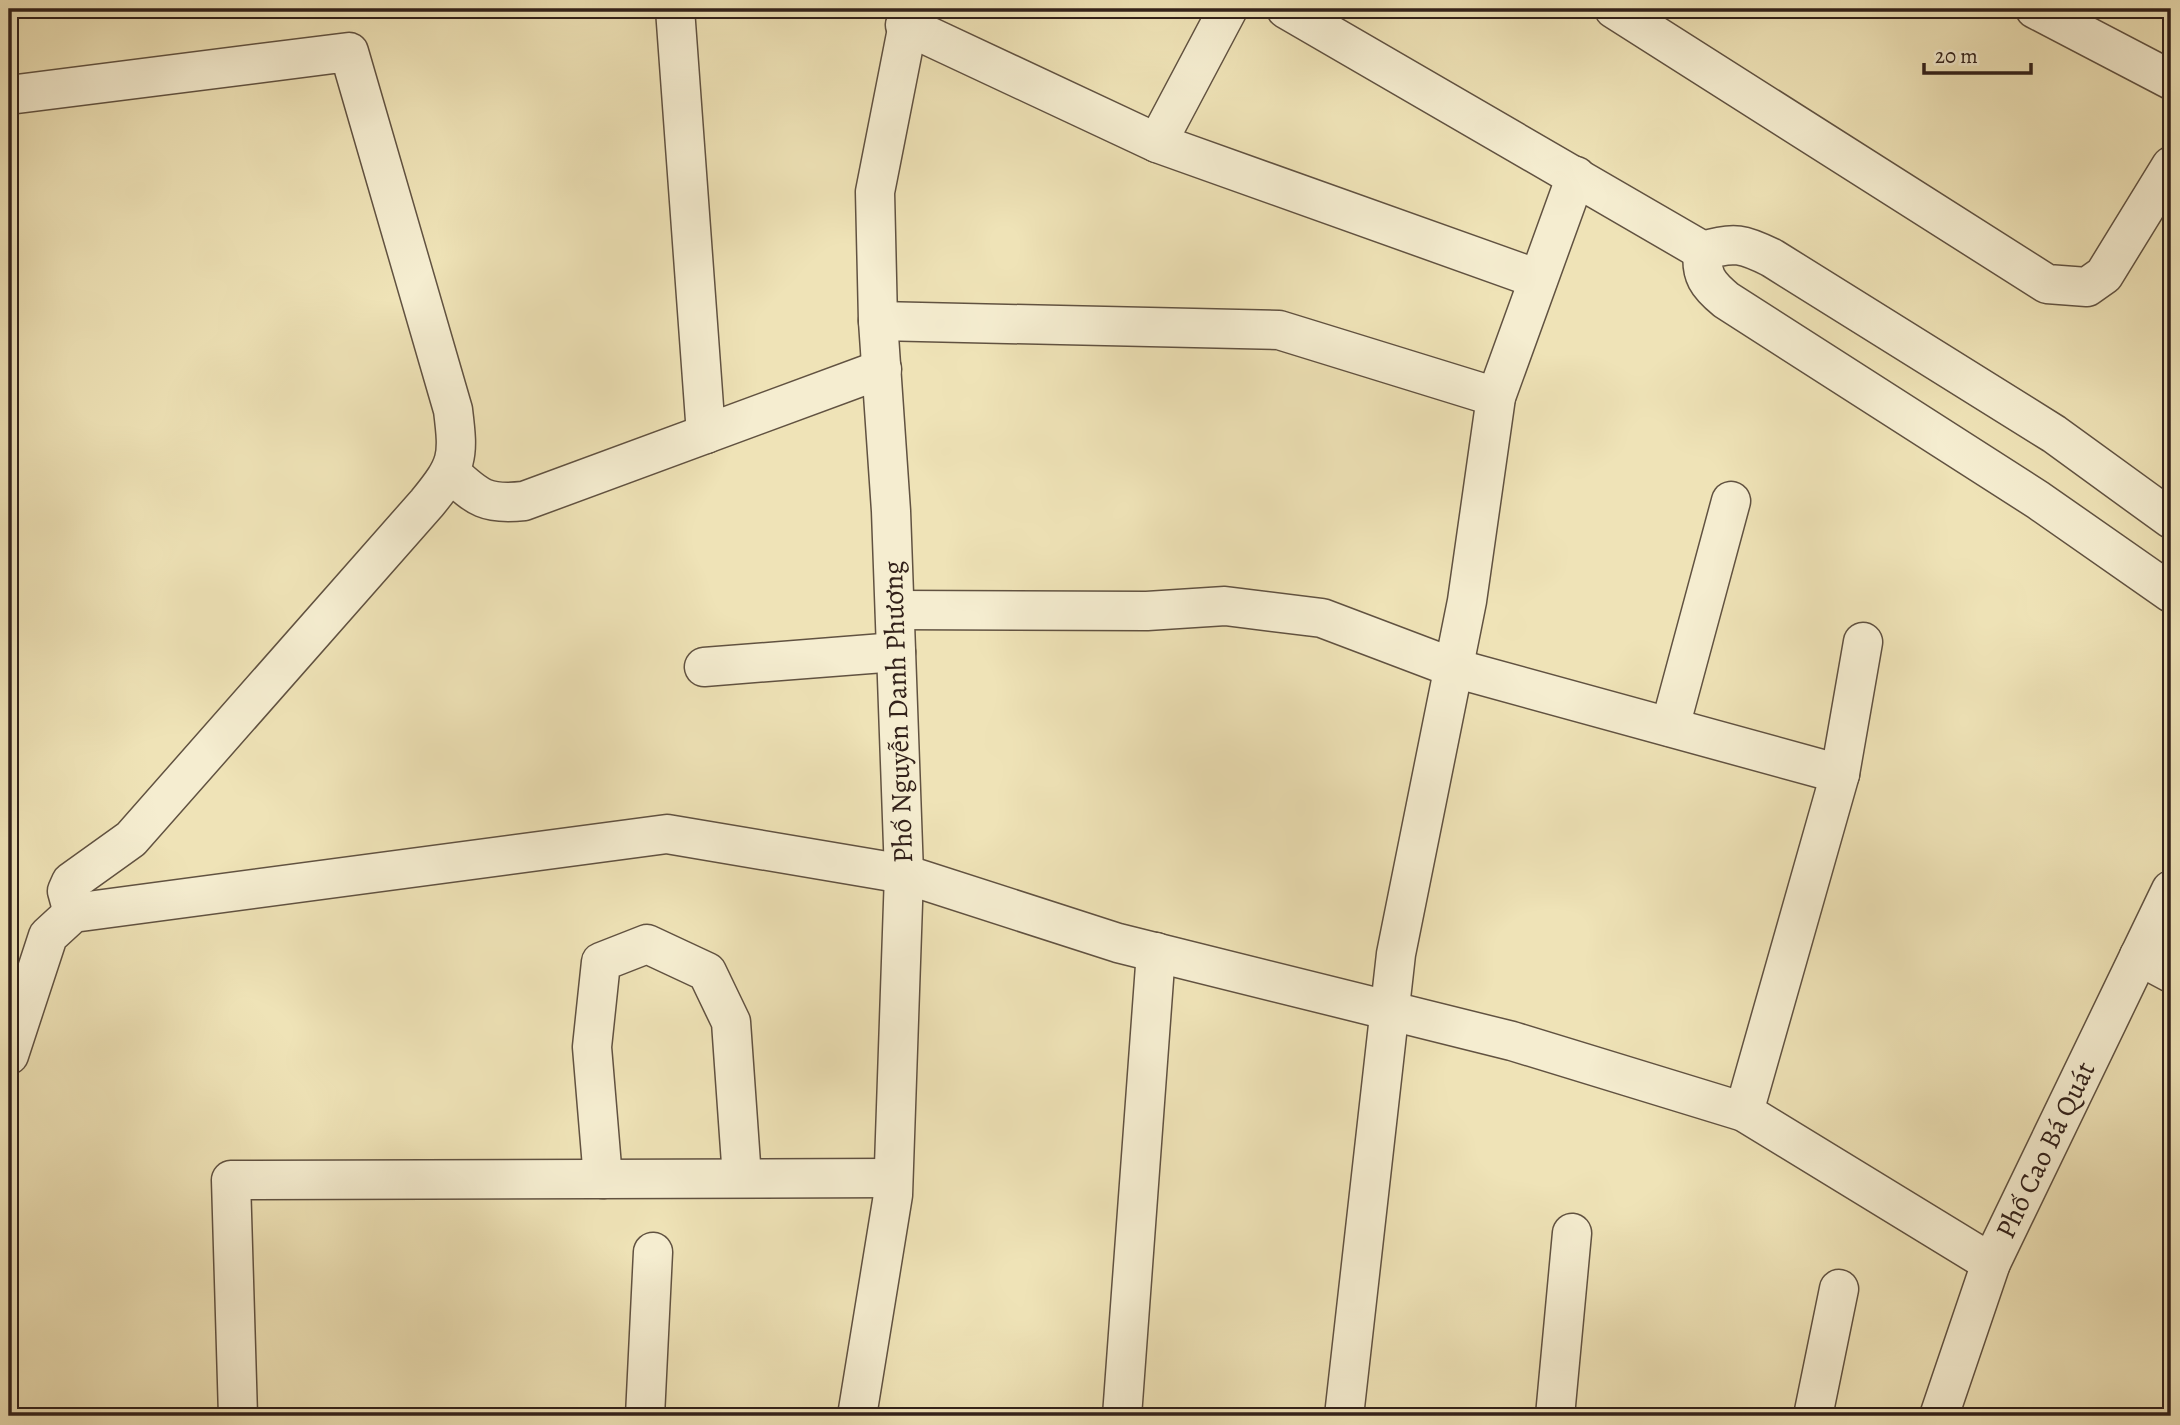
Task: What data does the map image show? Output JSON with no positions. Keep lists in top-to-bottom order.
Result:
{
  "streets": {
    "street": ["Phố Nguyễn Danh Phương", "Phố Cao Bá Quát"]
  },
  "scale_bar": "20 m"
}
